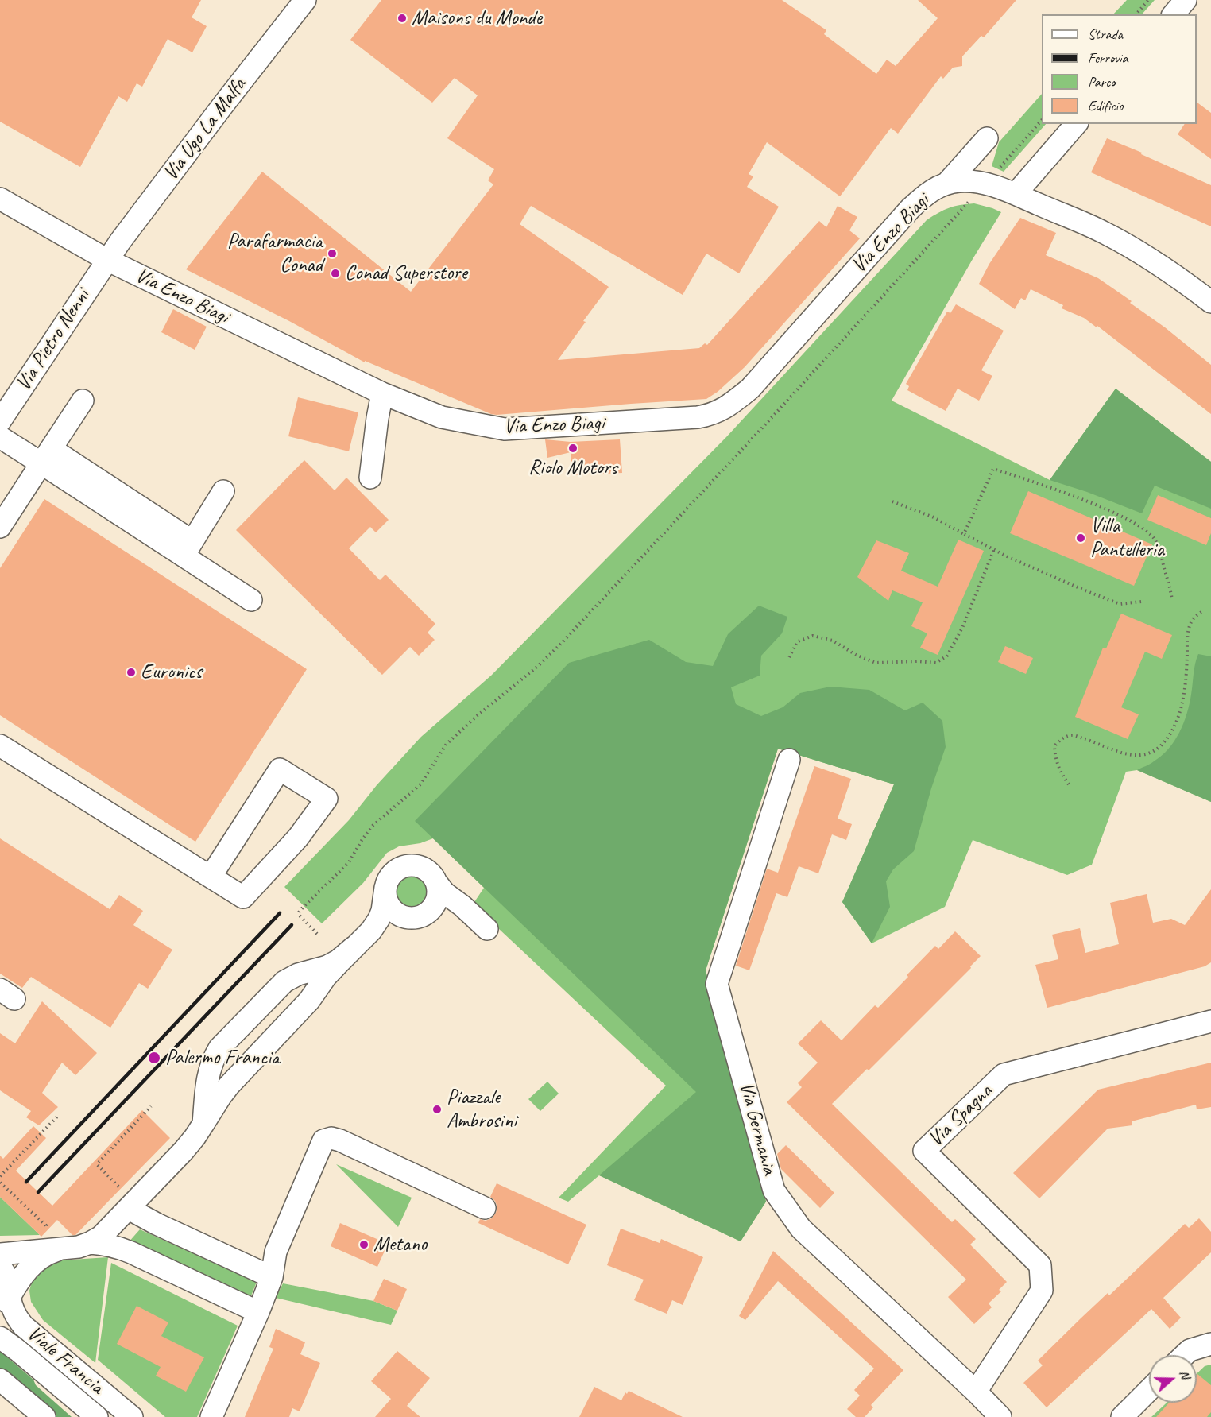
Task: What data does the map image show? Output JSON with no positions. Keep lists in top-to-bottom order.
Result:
{
  "streets": {
    "street": [
      "Via Ugo La Malfa",
      "Via Enzo Biagi",
      "Via Pietro Nenni",
      "Via Spagna",
      "Via Germania",
      "Viale Francia"
    ]
  },
  "crossings": [
    ["Via Ugo La Malfa", "Via Enzo Biagi"],
    ["Via Ugo La Malfa", "Via Pietro Nenni"],
    ["Via Enzo Biagi", "Via Pietro Nenni"],
    ["Via Spagna", "Via Germania"]
  ],
  "places": [
    "Maisons du Monde",
    "Parafarmacia Conad",
    "Conad Superstore",
    "Riolo Motors",
    "Villa Pantelleria",
    "Euronics",
    "Palermo Francia",
    "Piazzale Ambrosini",
    "Metano"
  ],
  "legend": [
    "Strada",
    "Ferrovia",
    "Parco",
    "Edificio"
  ],
  "north": "right"
}
